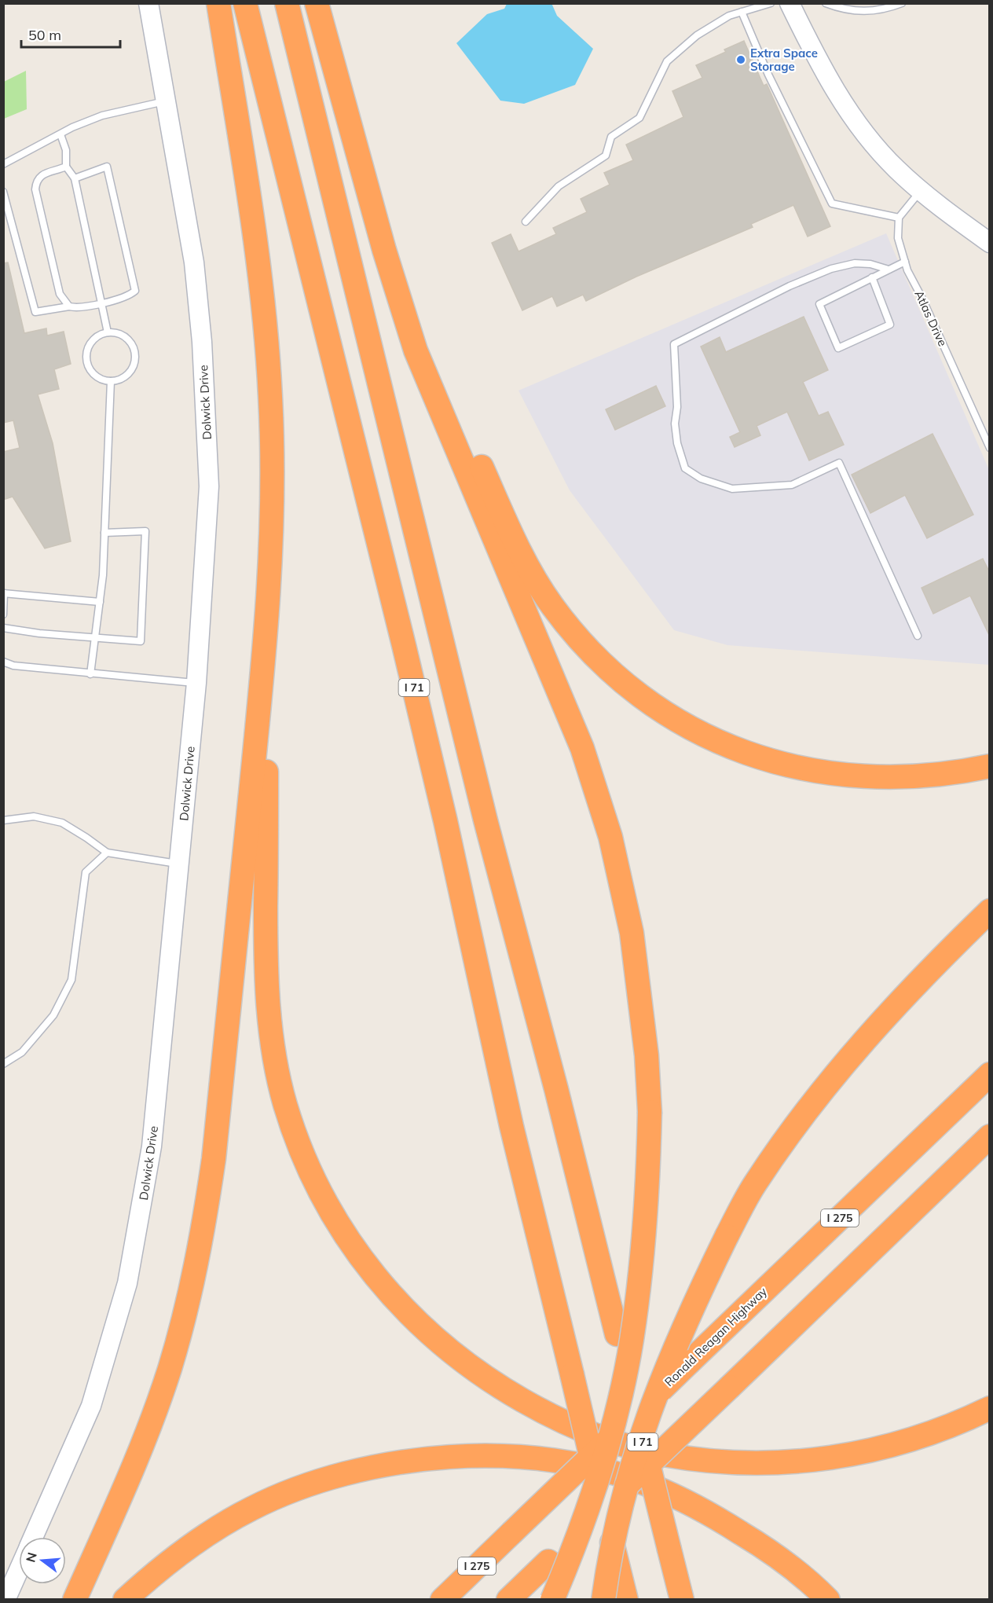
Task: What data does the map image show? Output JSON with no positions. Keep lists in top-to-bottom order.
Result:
{
  "streets": {
    "highway": ["I 71", "I 275", "Ronald Reagan Highway"],
    "main road": ["Dolwick Drive"],
    "lane": ["Atlas Drive"]
  },
  "places": ["Extra Space Storage"],
  "scale_bar": "50 m",
  "north": "left"
}
